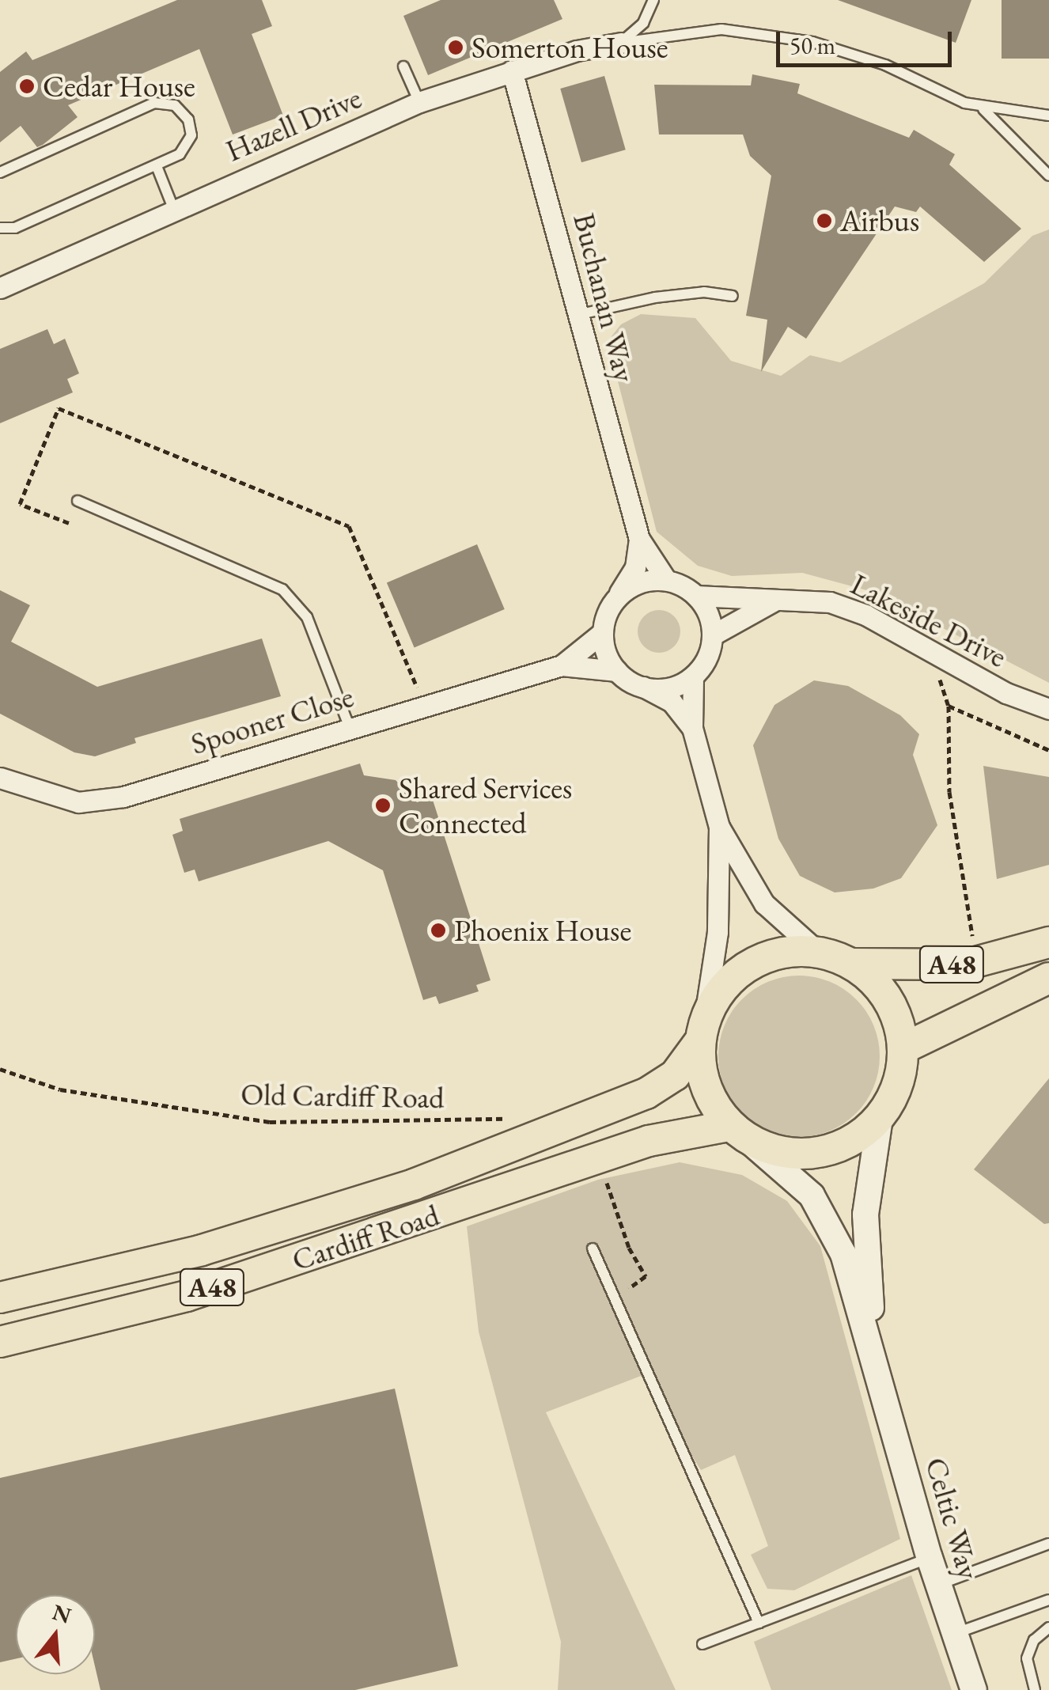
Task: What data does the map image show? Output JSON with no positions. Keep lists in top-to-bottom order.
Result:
{
  "streets": {
    "main road": ["A48", "Cardiff Road"],
    "street": [
      "Hazell Drive",
      "Buchanan Way",
      "Lakeside Drive",
      "Spooner Close",
      "Celtic Way"
    ],
    "path": ["Old Cardiff Road"]
  },
  "crossings": [
    ["Hazell Drive", "Buchanan Way"],
    ["Buchanan Way", "Lakeside Drive"],
    ["Buchanan Way", "Spooner Close"],
    ["Lakeside Drive", "Spooner Close"],
    ["A48", "Cardiff Road"],
    ["A48", "Celtic Way"],
    ["Cardiff Road", "Celtic Way"]
  ],
  "places": [
    "Somerton House",
    "Cedar House",
    "Airbus",
    "Shared Services Connected",
    "Phoenix House"
  ],
  "scale_bar": "50 m",
  "north": "top"
}
